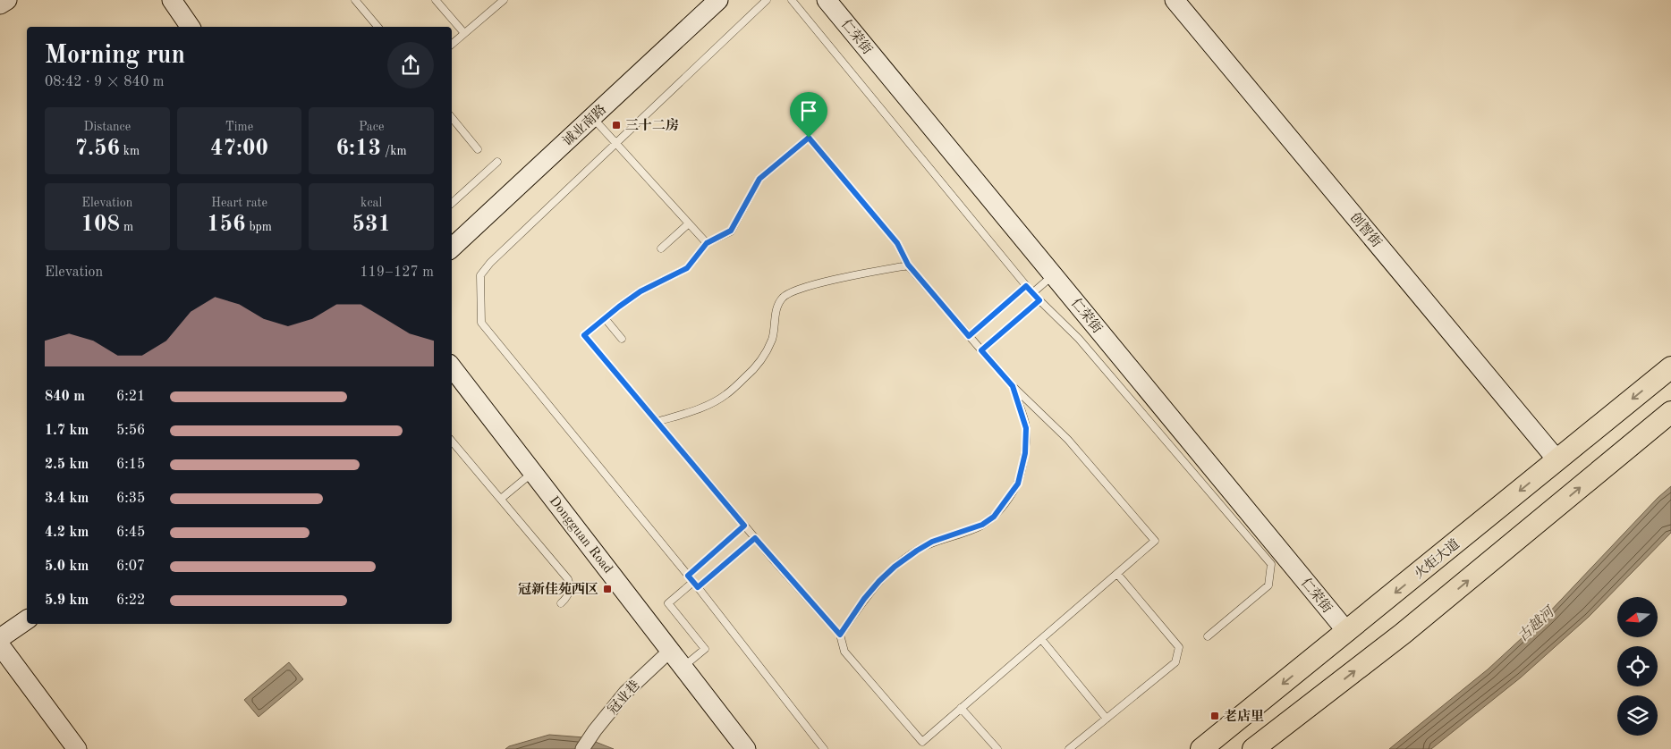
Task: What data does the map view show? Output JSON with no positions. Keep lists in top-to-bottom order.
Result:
{
  "streets": {
    "main road": ["火炬大道"],
    "street": [
      "仁荣街",
      "诚业南路",
      "创智街",
      "Dongguan Road",
      "冠业巷"
    ]
  },
  "crossings": [
    ["仁荣街", "火炬大道"],
    ["创智街", "火炬大道"],
    ["Dongguan Road", "冠业巷"]
  ],
  "water": ["古越河"],
  "places": {
    "transit": ["三十二房", "冠新佳苑西区", "老店里"]
  },
  "north": "left",
  "page": {
    "heading": ["Morning run", "08:42 · 9 × 840 m"],
    "stats": [
      ["Distance", "7.56 km"],
      ["Time", "47:00"],
      ["Pace", "6:13 /km"],
      ["Elevation", "108 m"],
      ["Heart rate", "156 bpm"],
      ["kcal", "531"]
    ],
    "chart": ["Elevation", "119–127 m"],
    "list": [
      {
        "name": "840 m",
        "note": "6:21"
      },
      {
        "name": "1.7 km",
        "note": "5:56"
      },
      {
        "name": "2.5 km",
        "note": "6:15"
      },
      {
        "name": "3.4 km",
        "note": "6:35"
      },
      {
        "name": "4.2 km",
        "note": "6:45"
      },
      {
        "name": "5.0 km",
        "note": "6:07"
      },
      {
        "name": "5.9 km",
        "note": "6:22"
      }
    ]
  }
}
